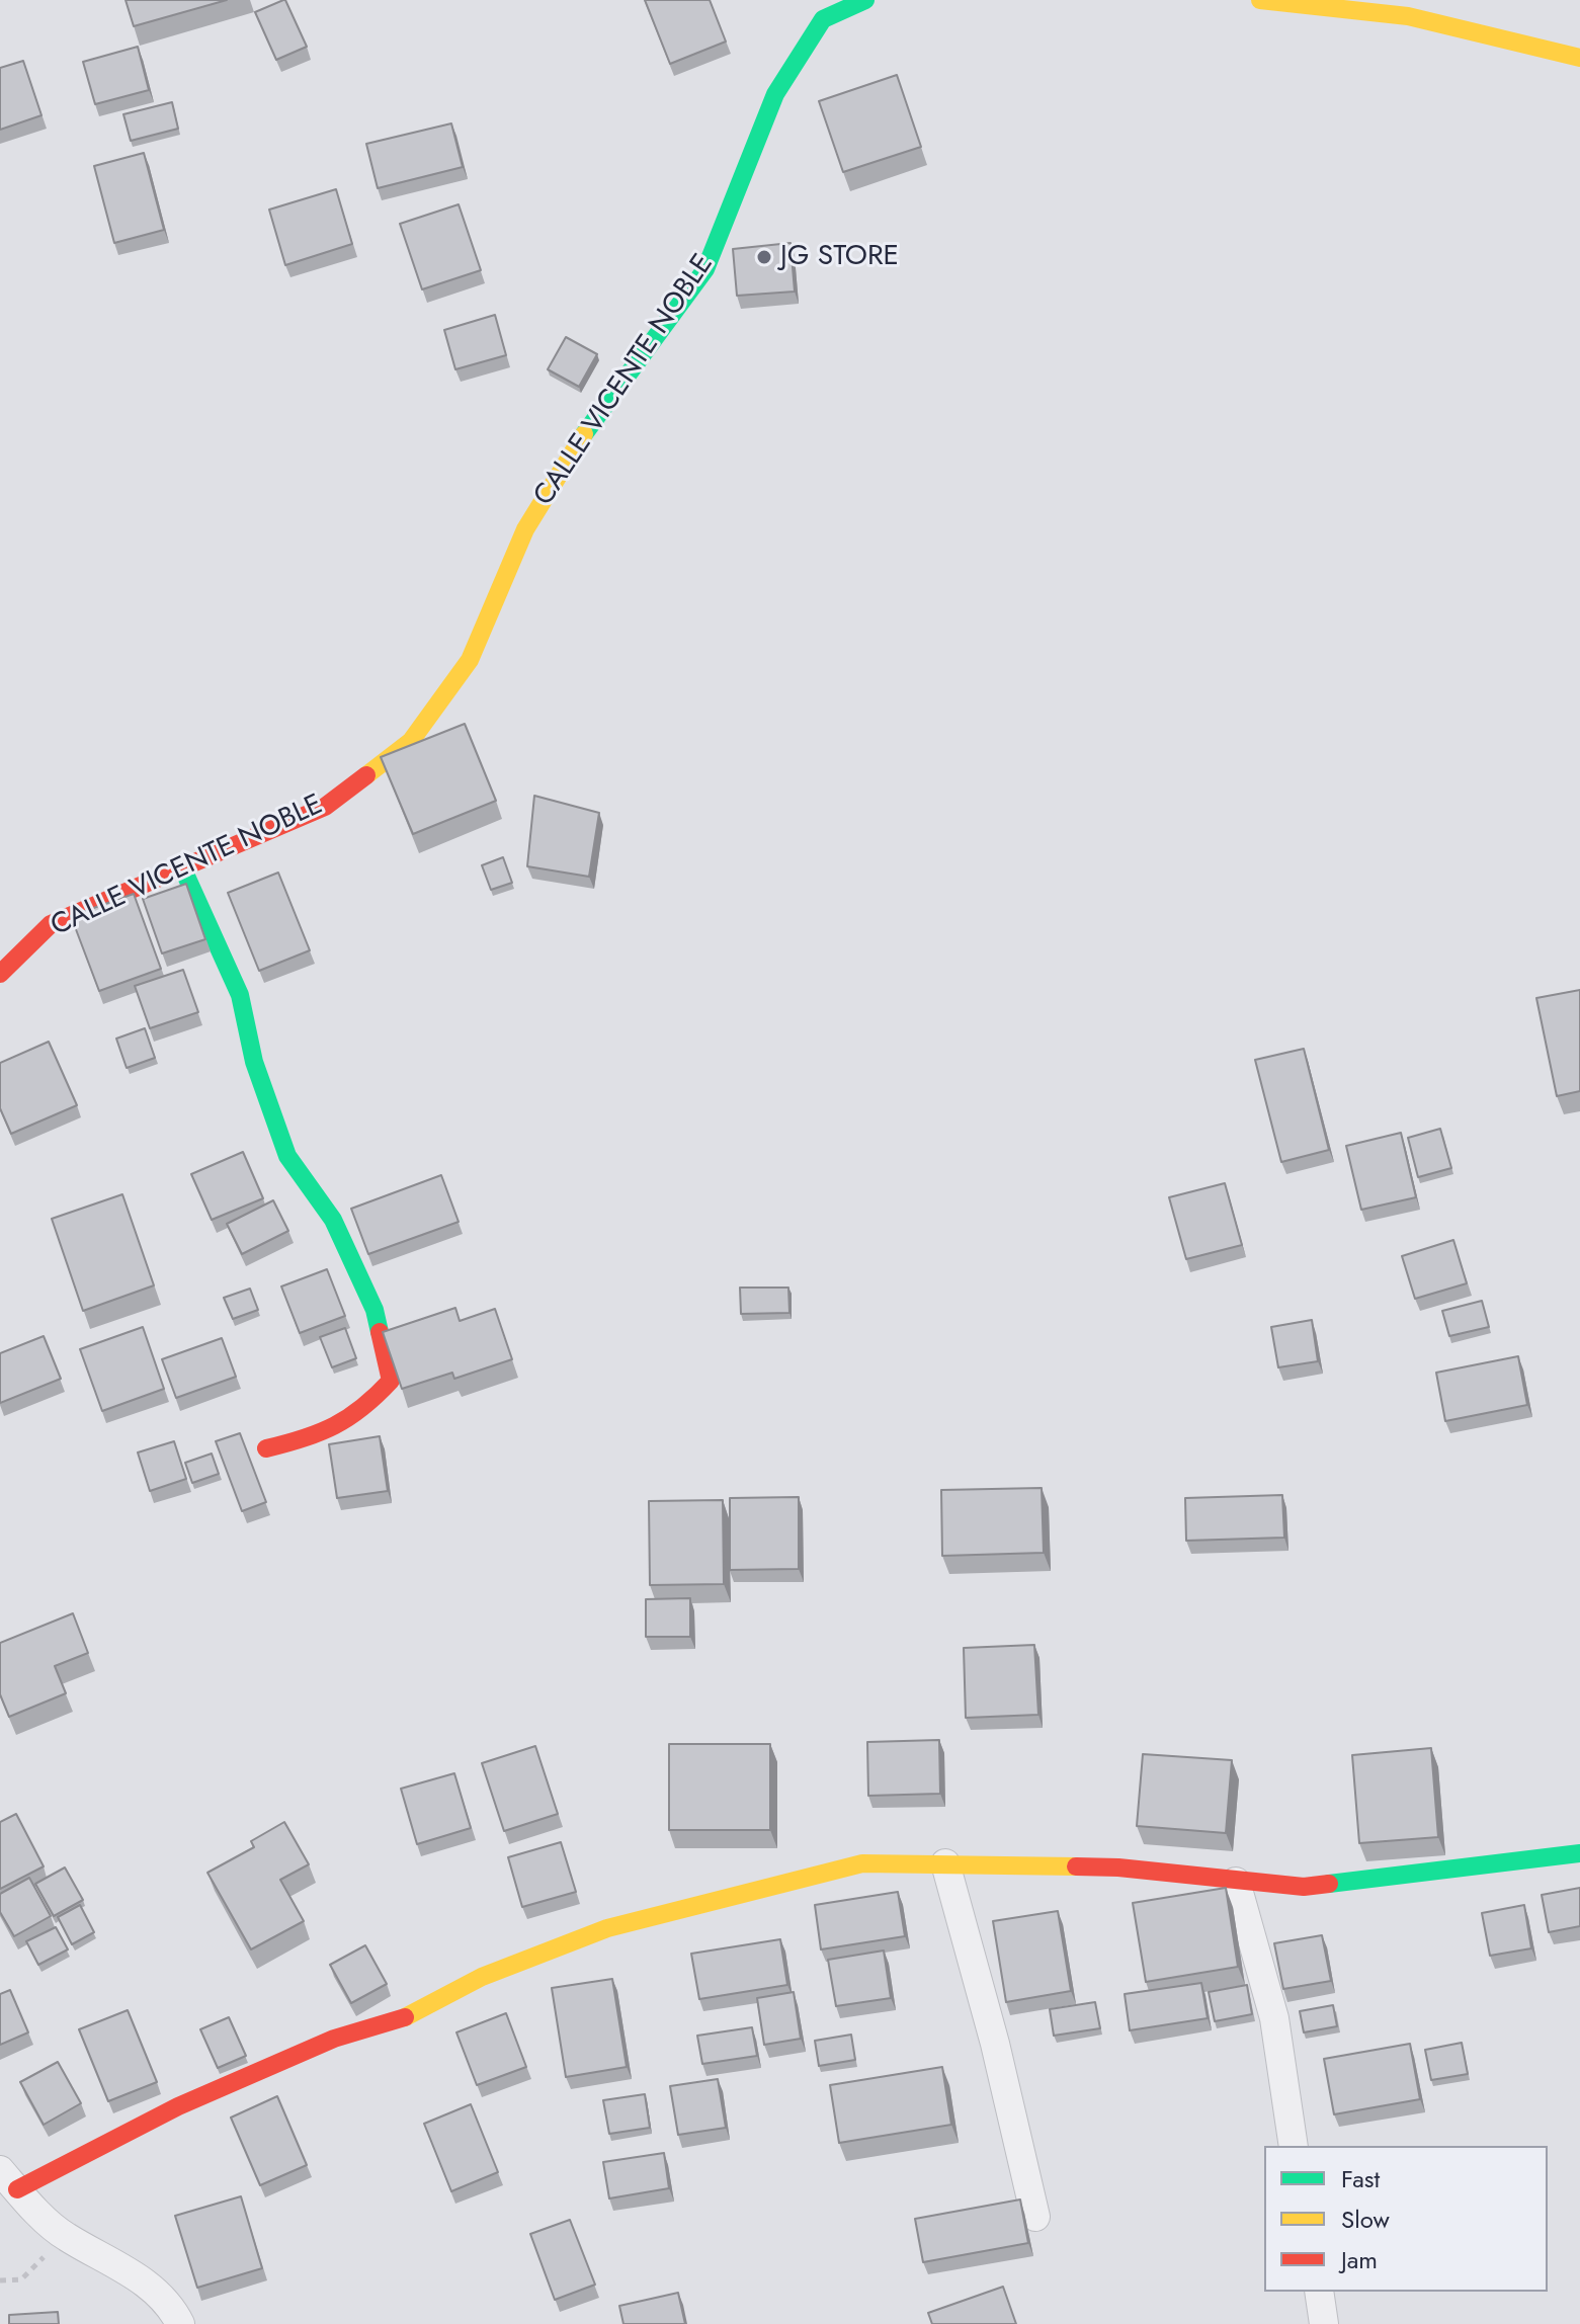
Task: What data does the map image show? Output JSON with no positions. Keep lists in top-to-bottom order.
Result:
{
  "streets": {
    "street": ["CALLE VICENTE NOBLE"]
  },
  "places": ["JG STORE"],
  "legend": ["Fast", "Slow", "Jam"]
}
